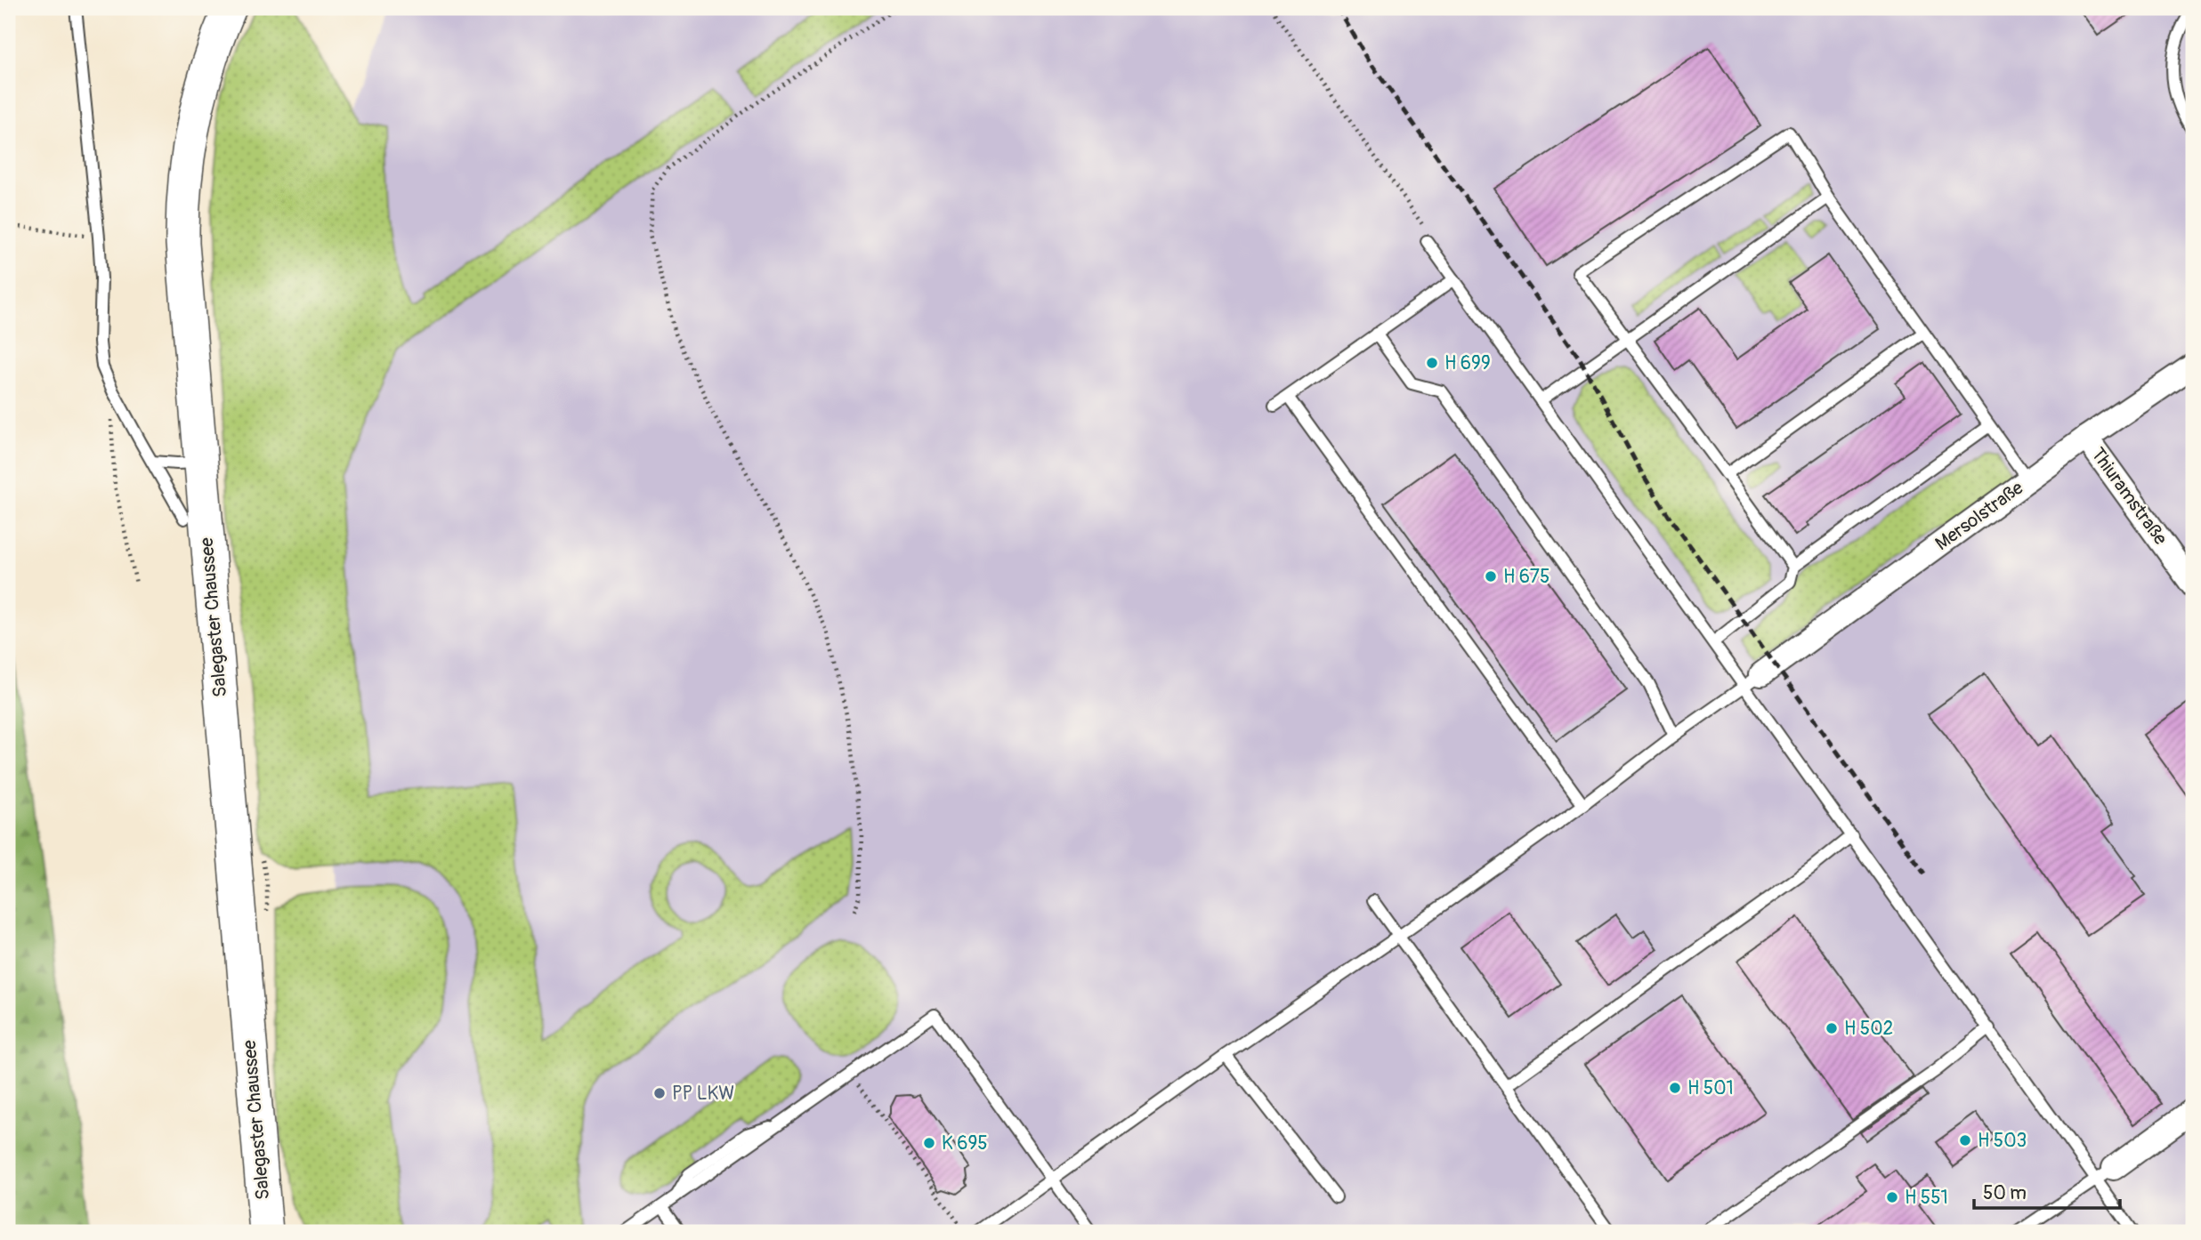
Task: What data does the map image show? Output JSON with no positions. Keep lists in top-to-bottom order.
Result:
{
  "streets": {
    "main road": ["Salegaster Chaussee"],
    "street": ["Thiuramstraße", "Mersolstraße"]
  },
  "crossings": [
    ["Thiuramstraße", "Mersolstraße"]
  ],
  "places": [
    "H 699",
    "H 675",
    "H 502",
    "H 501",
    "PP LKW",
    "H 503",
    "K 695",
    "H 551"
  ],
  "scale_bar": "50 m"
}
